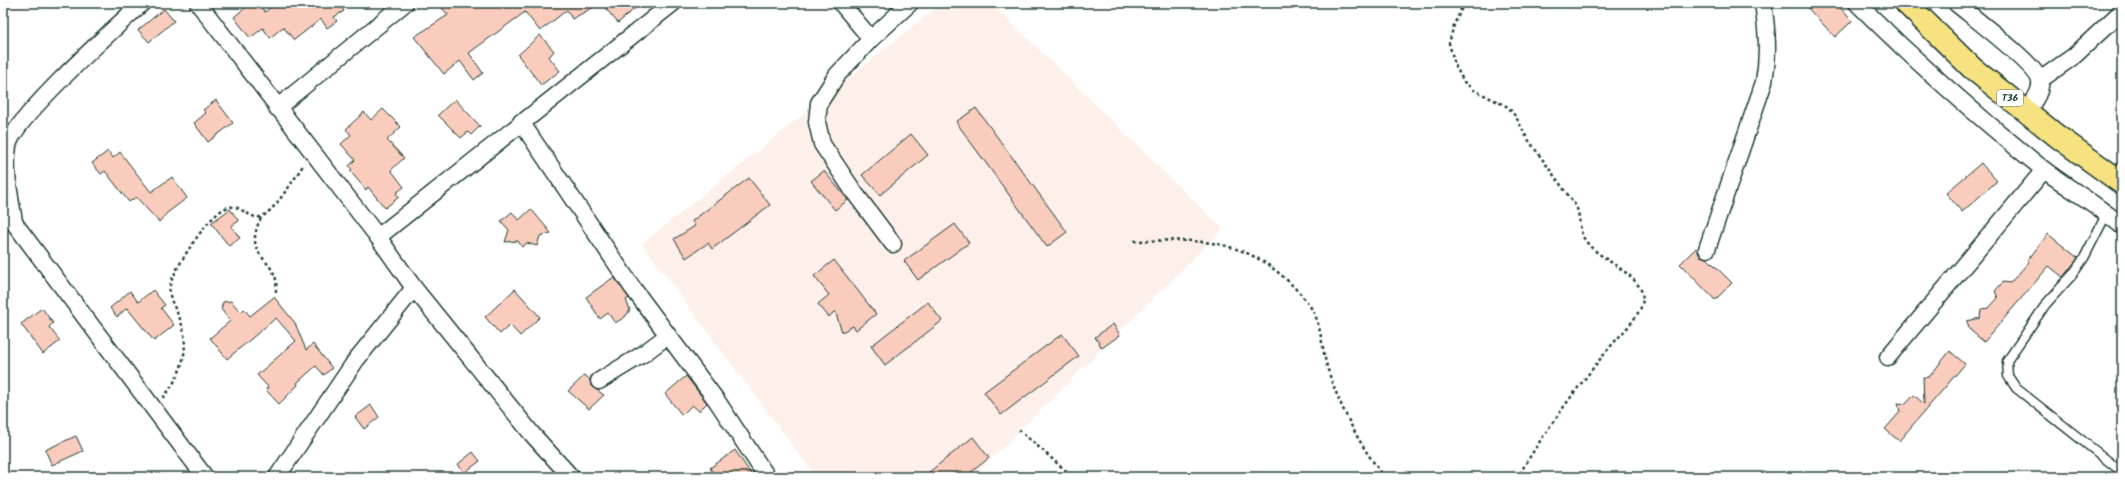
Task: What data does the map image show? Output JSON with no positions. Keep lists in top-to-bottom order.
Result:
{
  "streets": {
    "highway": ["T36"]
  }
}
